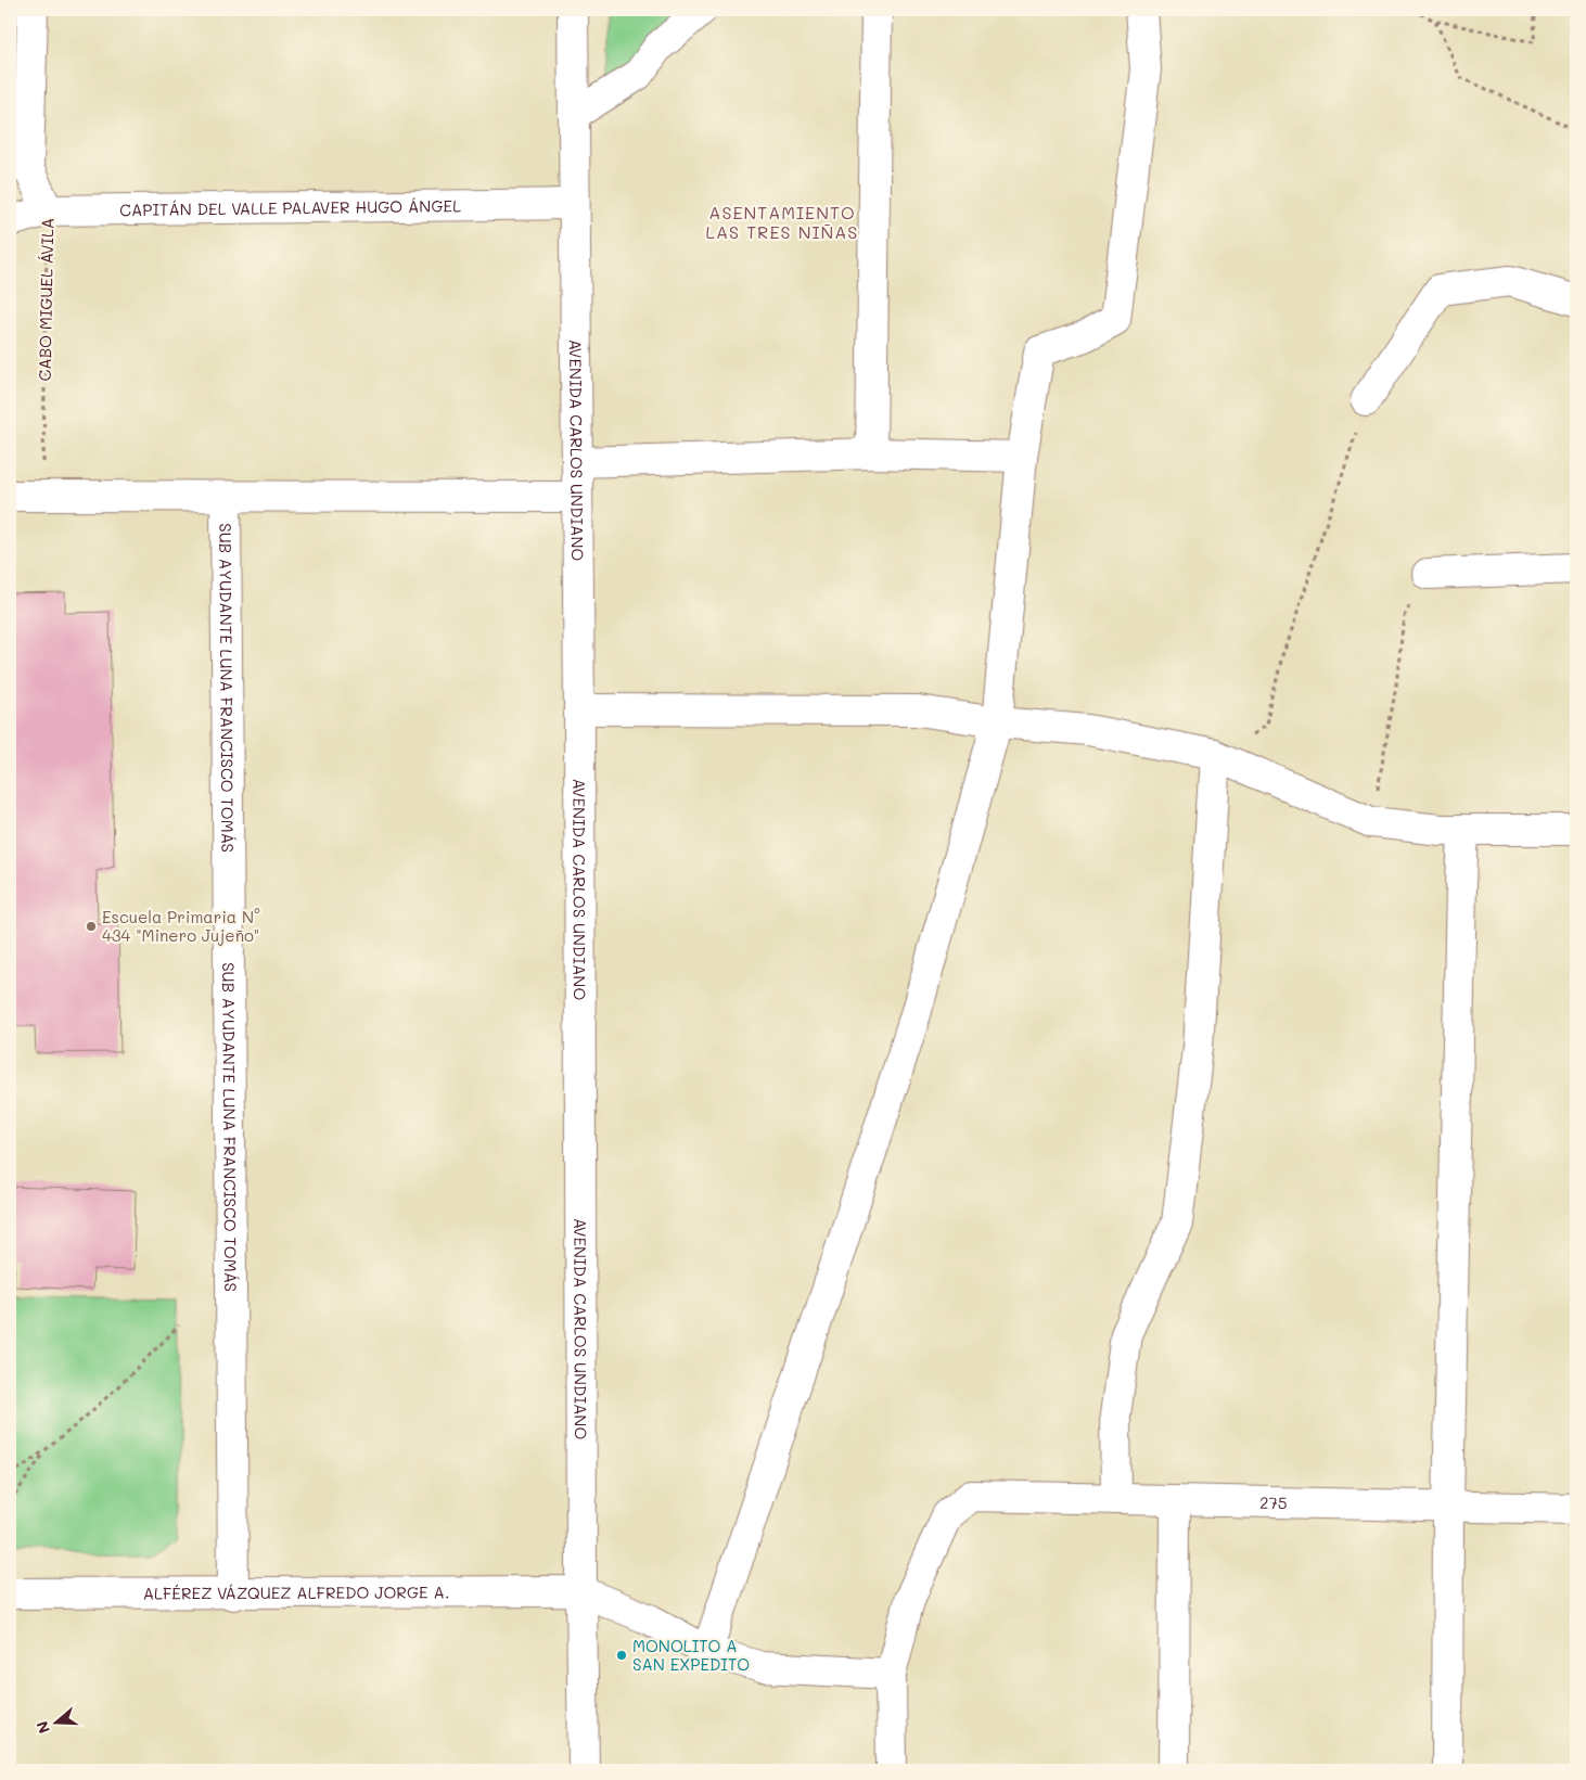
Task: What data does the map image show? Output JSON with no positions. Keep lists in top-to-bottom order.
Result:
{
  "streets": {
    "street": [
      "CAPITÁN DEL VALLE PALAVER HUGO ÁNGEL",
      "CABO MIGUEL ÁVILA",
      "AVENIDA CARLOS UNDIANO",
      "SUB AYUDANTE LUNA FRANCISCO TOMÁS",
      "275",
      "ALFÉREZ VÁZQUEZ ALFREDO JORGE A."
    ]
  },
  "crossings": [
    ["CAPITÁN DEL VALLE PALAVER HUGO ÁNGEL", "CABO MIGUEL ÁVILA"],
    ["CAPITÁN DEL VALLE PALAVER HUGO ÁNGEL", "AVENIDA CARLOS UNDIANO"],
    ["AVENIDA CARLOS UNDIANO", "ALFÉREZ VÁZQUEZ ALFREDO JORGE A."],
    ["SUB AYUDANTE LUNA FRANCISCO TOMÁS", "ALFÉREZ VÁZQUEZ ALFREDO JORGE A."]
  ],
  "districts": ["ASENTAMIENTO LAS TRES NIÑAS"],
  "places": ["Escuela Primaria N° 434 \"Minero Jujeño\"", "MONOLITO A SAN EXPEDITO"],
  "north": "left"
}
